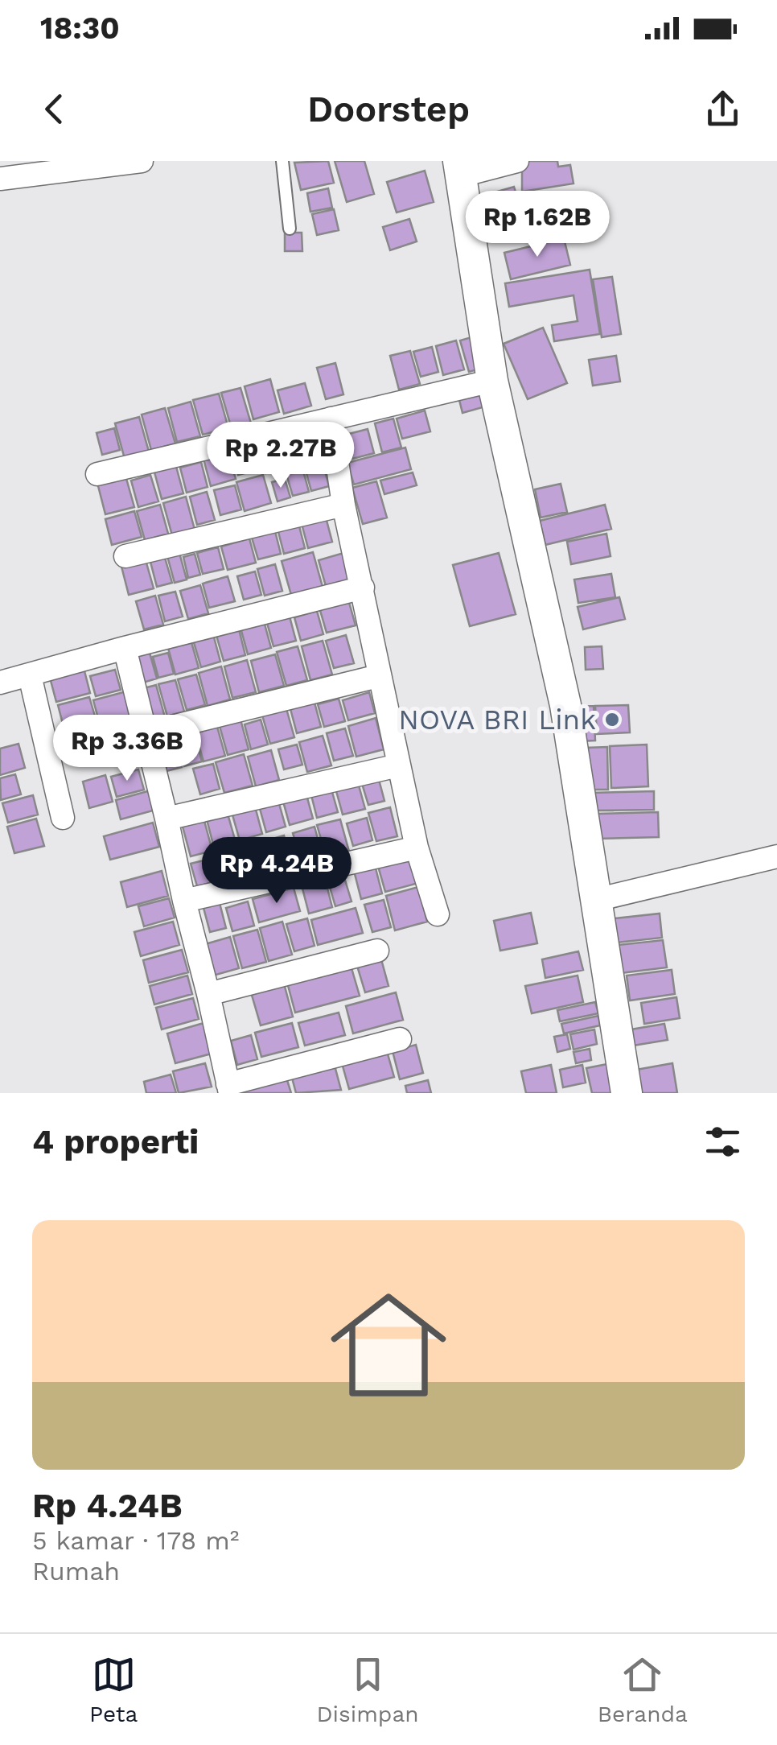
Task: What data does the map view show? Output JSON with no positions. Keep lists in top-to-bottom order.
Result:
{
  "places": ["NOVA BRI Link"],
  "page": {
    "status": "18:30",
    "header": "Doorstep",
    "price": [
      "Rp 1.62B",
      "Rp 2.27B",
      "Rp 3.36B",
      "Rp 4.24B"
    ],
    "heading": "4 properti",
    "list": [
      {
        "name": "Rp 4.24B",
        "note": "5 kamar · 178 m² · Rumah"
      }
    ],
    "tabs": ["Peta", "Disimpan", "Beranda"]
  }
}
